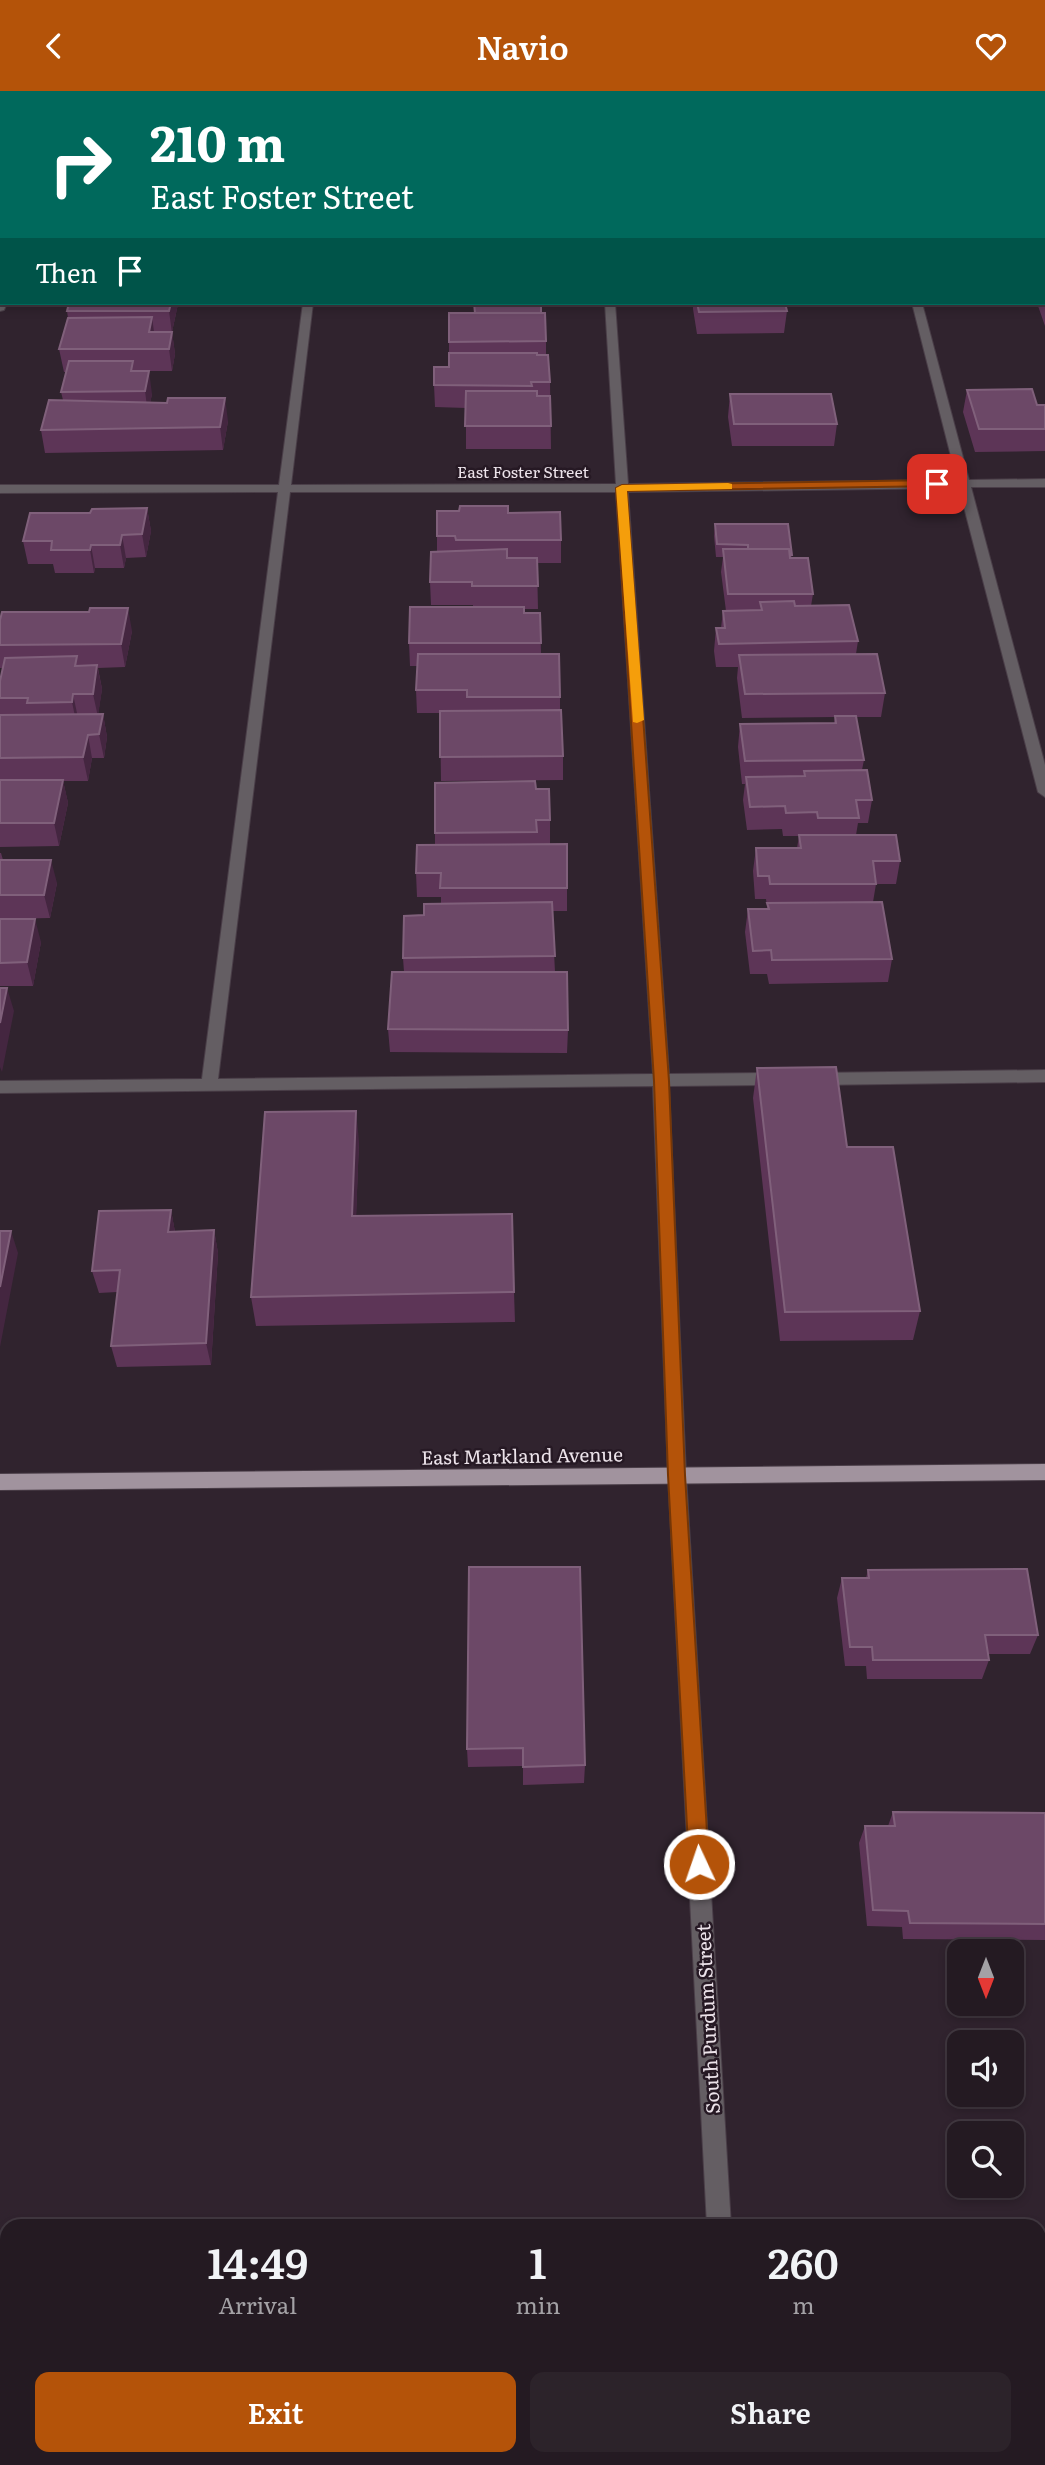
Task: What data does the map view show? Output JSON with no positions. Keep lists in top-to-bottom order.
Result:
{
  "streets": {
    "main road": ["East Markland Avenue"],
    "street": ["East Foster Street", "South Purdum Street"]
  },
  "crossings": [
    ["East Foster Street", "South Purdum Street"],
    ["East Markland Avenue", "South Purdum Street"]
  ],
  "north": "bottom",
  "page": {
    "header": "Navio",
    "turn": ["210 m", "East Foster Street"],
    "then": "Then",
    "eta": [
      "14:49",
      "Arrival",
      "1",
      "min",
      "260",
      "m"
    ],
    "buttons": ["Exit", "Share"]
  }
}
